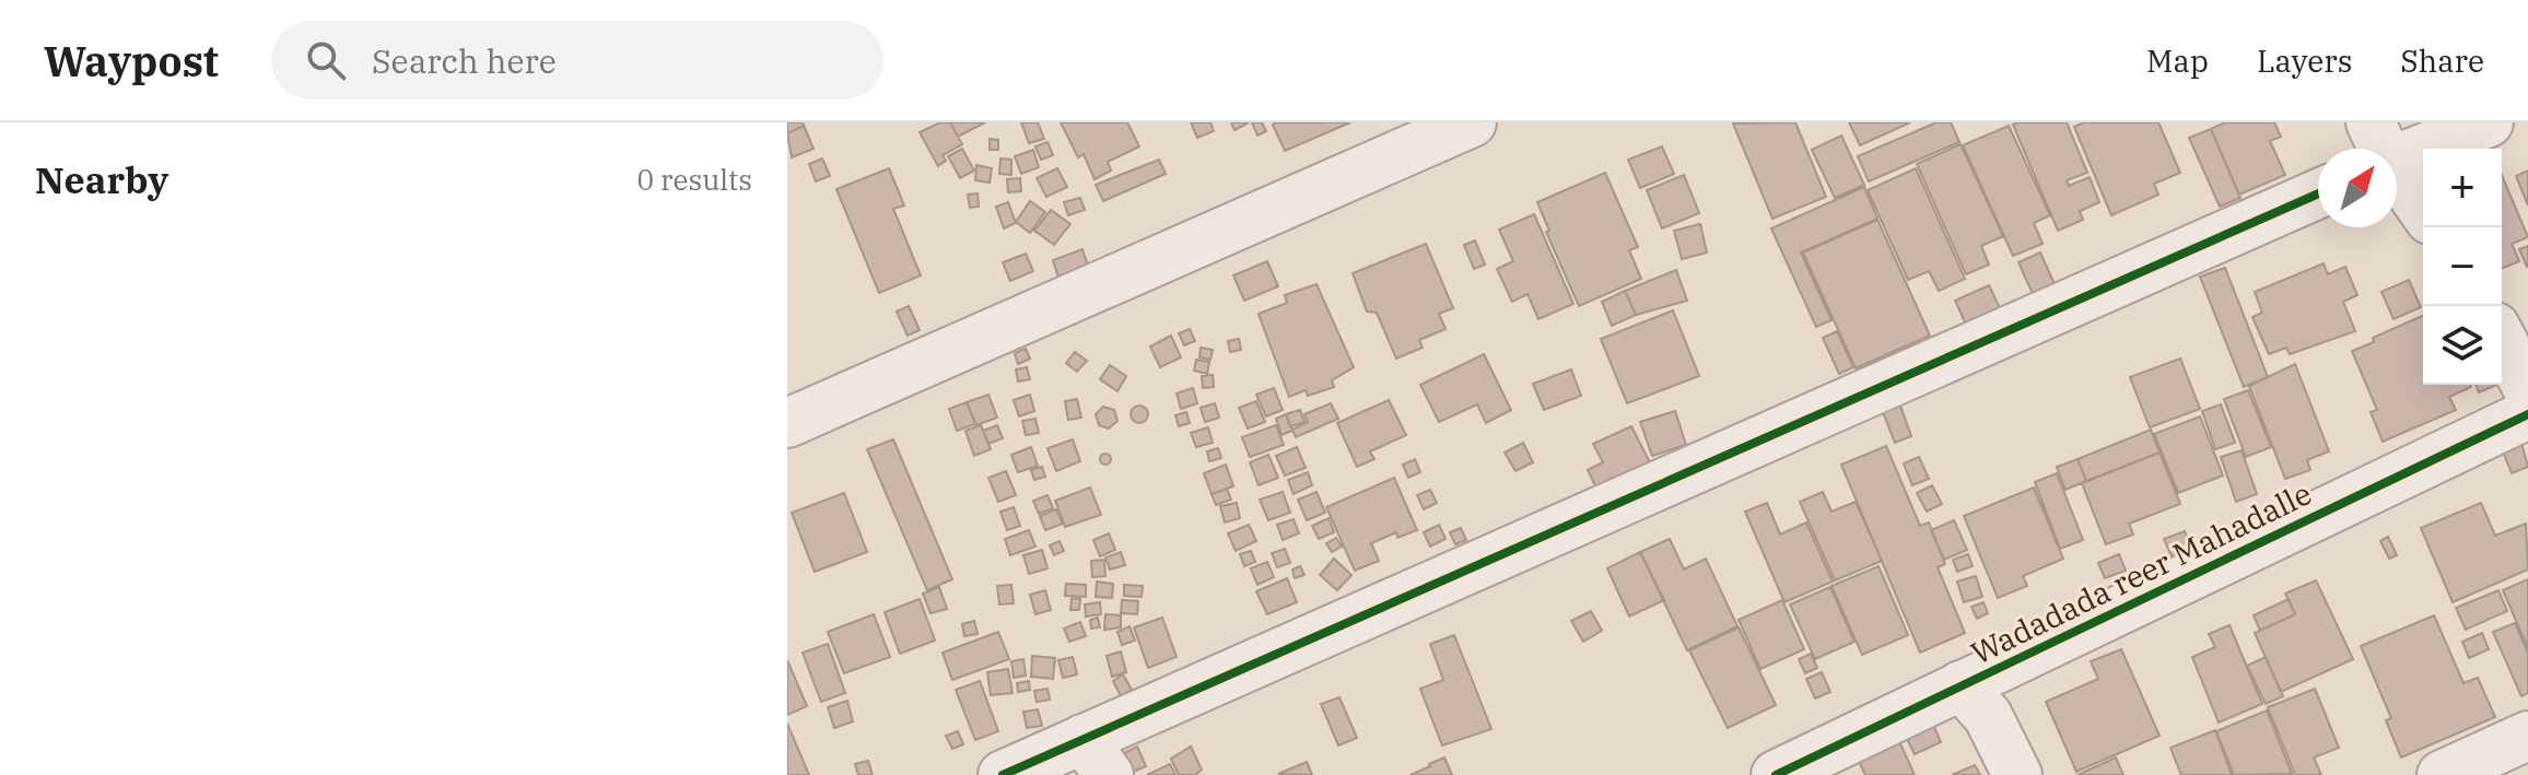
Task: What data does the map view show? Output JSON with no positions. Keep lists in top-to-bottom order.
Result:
{
  "streets": {
    "street": ["Wadadada reer Mahadalle"]
  },
  "north": "top right",
  "page": {
    "header": "Waypost",
    "search": "Search here",
    "nav": ["Map", "Layers", "Share"],
    "heading": ["Nearby", "0 results"],
    "map_buttons": ["+", "−"]
  }
}
